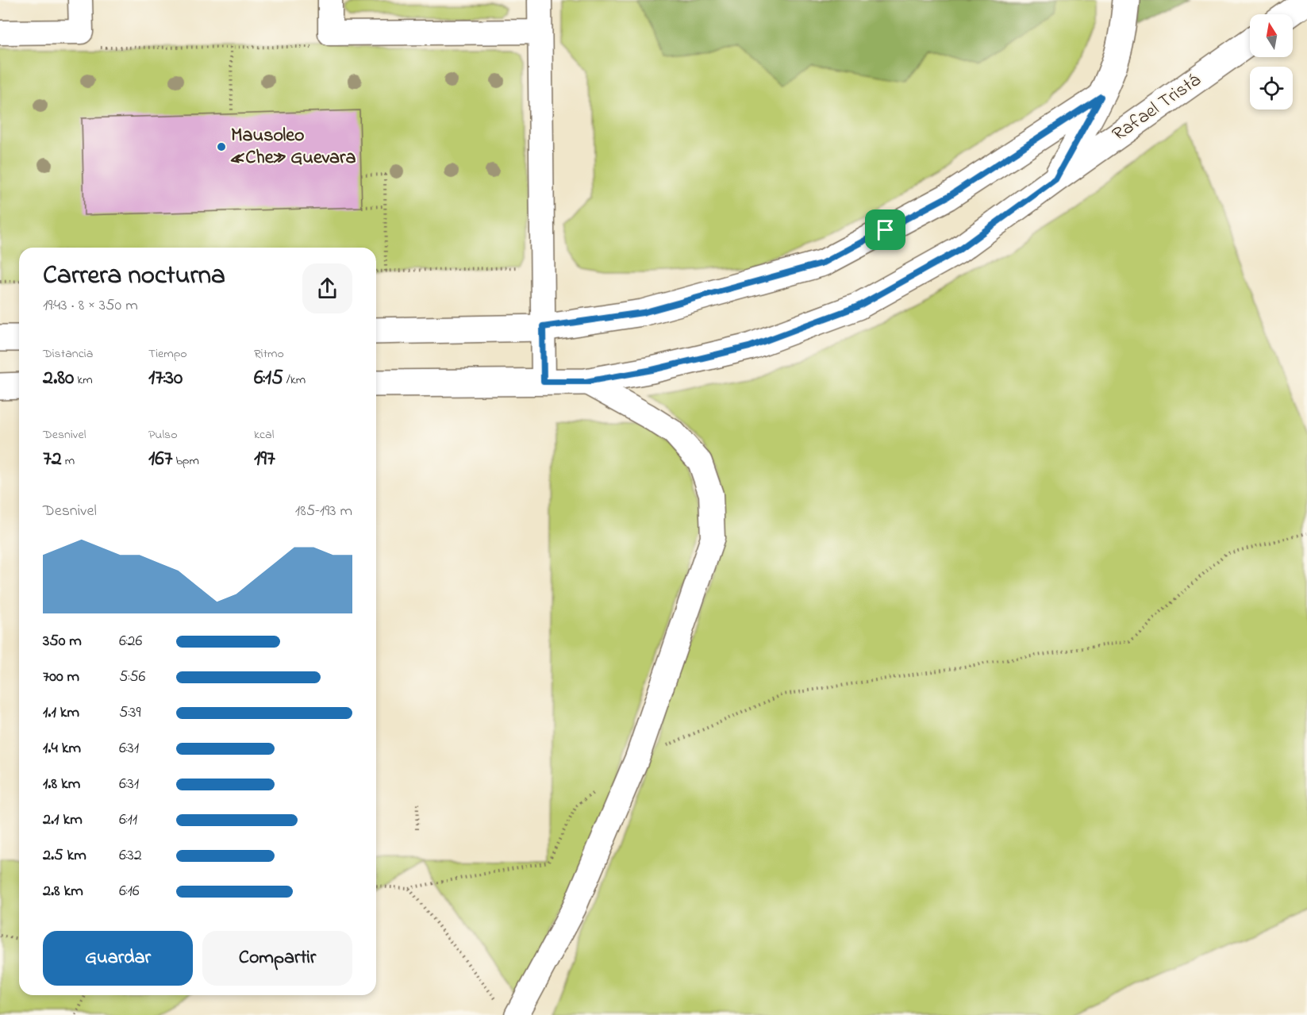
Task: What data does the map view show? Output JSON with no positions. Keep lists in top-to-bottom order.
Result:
{
  "streets": {
    "main road": ["Rafael Tristá"]
  },
  "places": ["Mausoleo «Che» Guevara"],
  "north": "top",
  "page": {
    "heading": ["Carrera nocturna", "19:43 · 8 × 350 m"],
    "stats": [
      ["Distancia", "2.80 km"],
      ["Tiempo", "17:30"],
      ["Ritmo", "6:15 /km"],
      ["Desnivel", "72 m"],
      ["Pulso", "167 bpm"],
      ["kcal", "197"]
    ],
    "chart": ["Desnivel", "185–193 m"],
    "list": [
      {
        "name": "350 m",
        "note": "6:26"
      },
      {
        "name": "700 m",
        "note": "5:56"
      },
      {
        "name": "1.1 km",
        "note": "5:39"
      },
      {
        "name": "1.4 km",
        "note": "6:31"
      },
      {
        "name": "1.8 km",
        "note": "6:31"
      },
      {
        "name": "2.1 km",
        "note": "6:11"
      },
      {
        "name": "2.5 km",
        "note": "6:32"
      },
      {
        "name": "2.8 km",
        "note": "6:16"
      }
    ],
    "buttons": ["Guardar", "Compartir"]
  }
}
